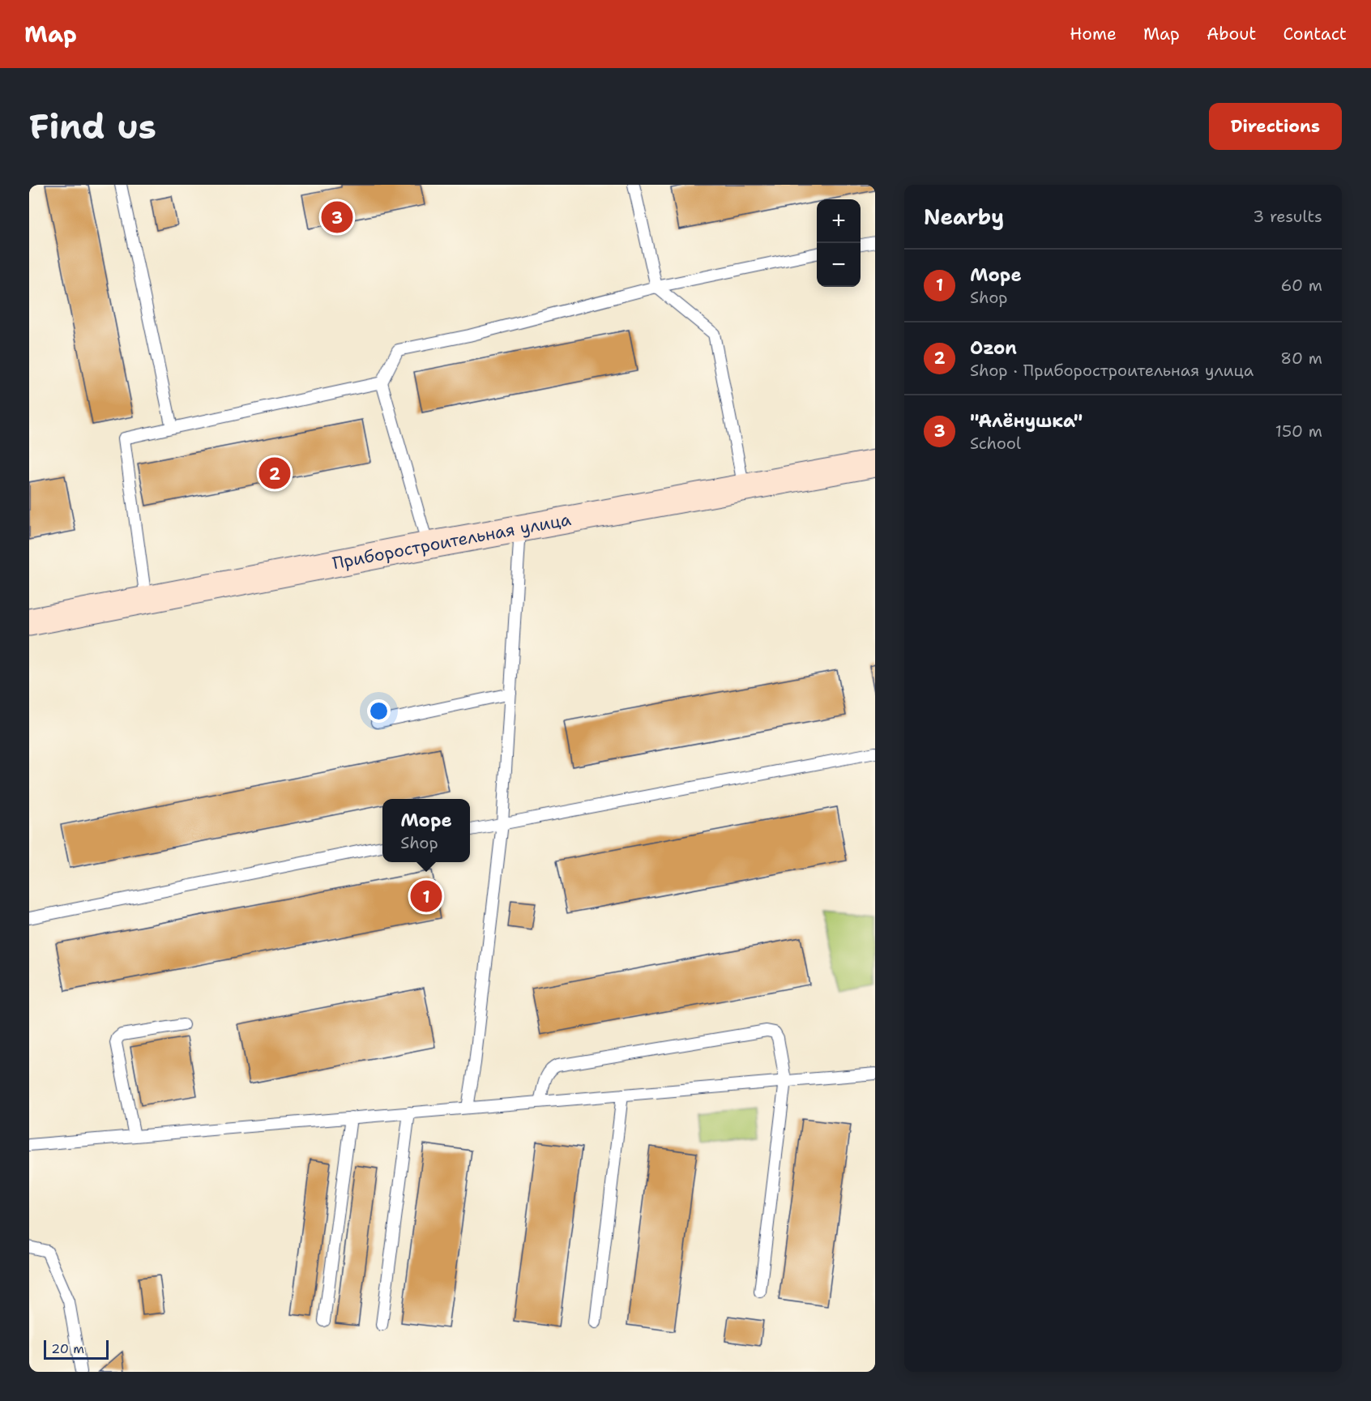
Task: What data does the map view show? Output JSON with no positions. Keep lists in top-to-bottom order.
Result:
{
  "streets": {
    "main road": ["Приборостроительная улица"]
  },
  "scale_bar": "20 m",
  "page": {
    "header": "Map",
    "nav": [
      "Home",
      "Map",
      "About",
      "Contact"
    ],
    "buttons": "Directions",
    "title": "Find us",
    "heading": ["Nearby", "3 results"],
    "map_buttons": ["+", "−"],
    "pins": ["3", "2", "1"],
    "list": [
      {
        "mark": "1",
        "name": "Море",
        "note": "Shop",
        "value": "60 m"
      },
      {
        "mark": "2",
        "name": "Ozon",
        "note": "Shop · Приборостроительная улица",
        "value": "80 m"
      },
      {
        "mark": "3",
        "name": "\"Алёнушка\"",
        "note": "School",
        "value": "150 m"
      }
    ],
    "popup": ["Море", "Shop"],
    "scale": "20 m"
  }
}
